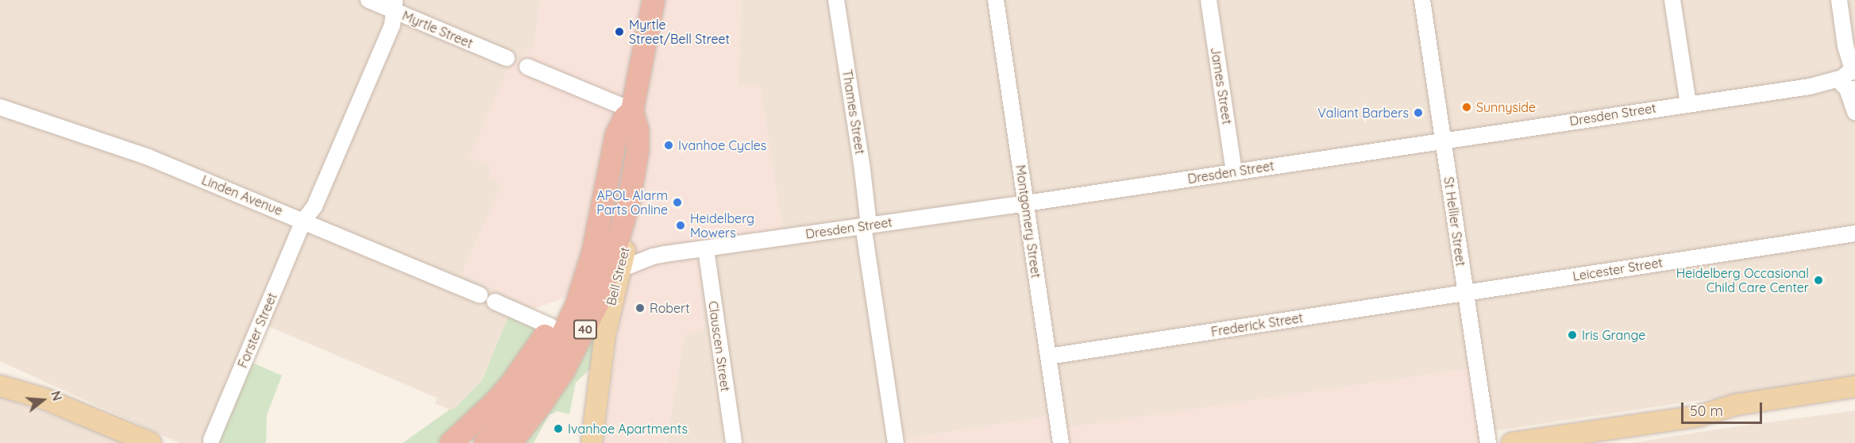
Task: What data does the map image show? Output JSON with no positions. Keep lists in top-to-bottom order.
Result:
{
  "streets": {
    "highway": ["Bell Street", "40"],
    "street": [
      "Myrtle Street",
      "James Street",
      "Thames Street",
      "Dresden Street",
      "Linden Avenue",
      "Montgomery Street",
      "St Hellier Street",
      "Leicester Street",
      "Frederick Street",
      "Forster Street",
      "Clauscen Street"
    ]
  },
  "crossings": [
    ["Myrtle Street", "Forster Street"],
    ["James Street", "Dresden Street"],
    ["Thames Street", "Dresden Street"],
    ["Dresden Street", "Montgomery Street"],
    ["Dresden Street", "St Hellier Street"],
    ["Dresden Street", "Bell Street"],
    ["Dresden Street", "Clauscen Street"],
    ["Linden Avenue", "Forster Street"],
    ["Montgomery Street", "Frederick Street"],
    ["St Hellier Street", "Leicester Street"],
    ["St Hellier Street", "Frederick Street"],
    ["Leicester Street", "Frederick Street"],
    ["Bell Street", "40"]
  ],
  "places": [
    "Myrtle Street/Bell Street",
    "Sunnyside",
    "Valiant Barbers",
    "Ivanhoe Cycles",
    "APOL Alarm Parts Online",
    "Heidelberg Mowers",
    "Heidelberg Occasional Child Care Center",
    "Robert",
    "Iris Grange",
    "Ivanhoe Apartments"
  ],
  "scale_bar": "50 m",
  "north": "right"
}
